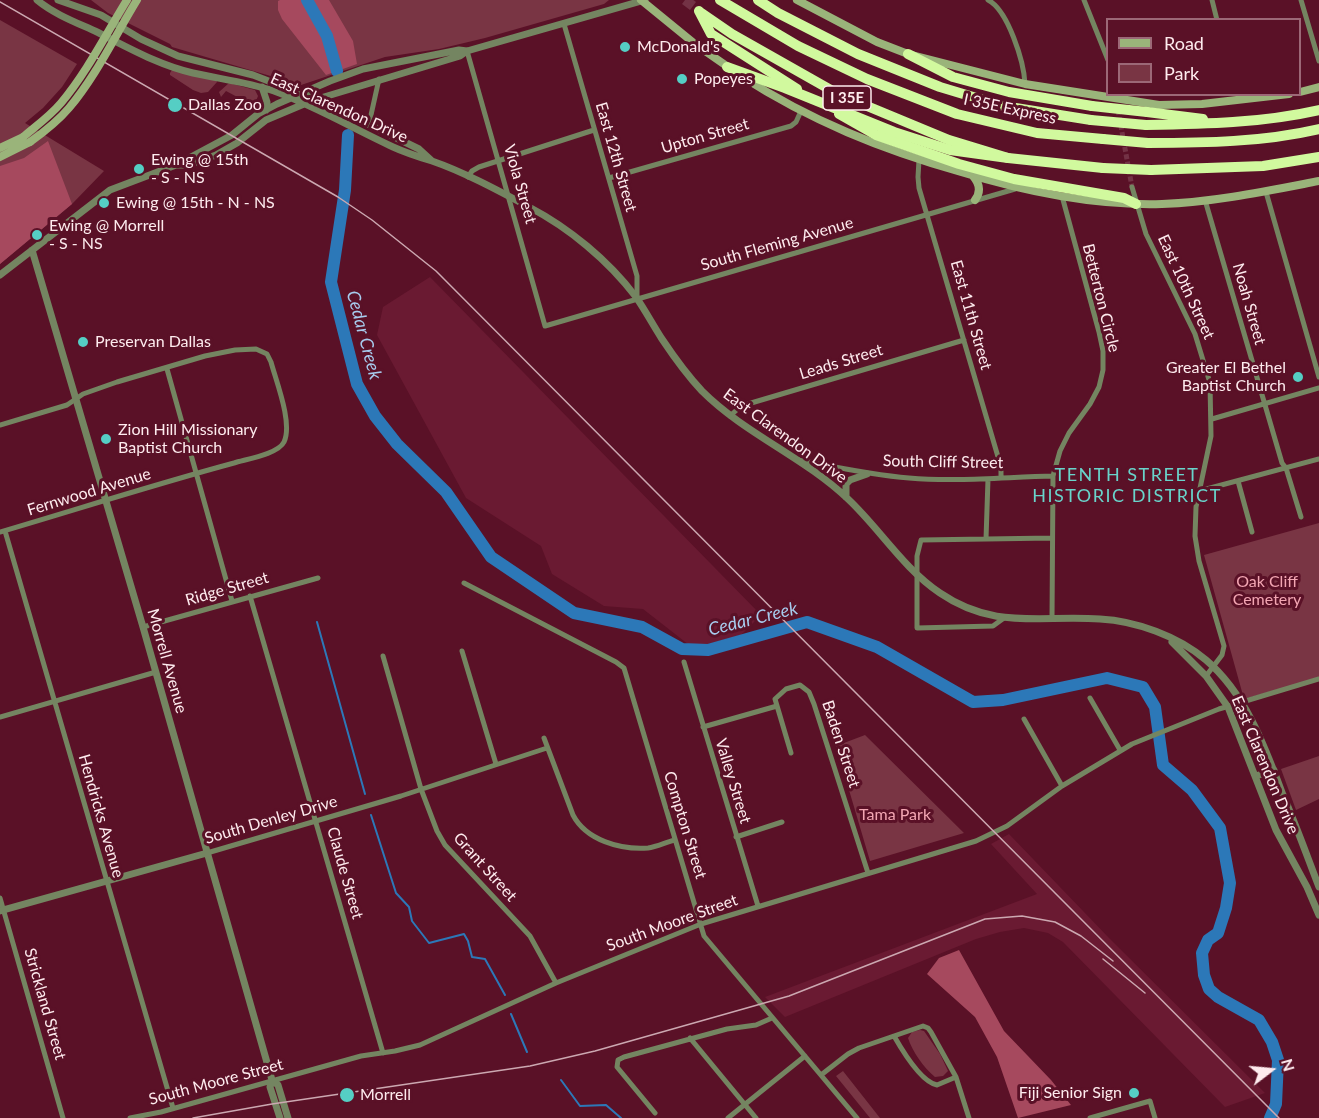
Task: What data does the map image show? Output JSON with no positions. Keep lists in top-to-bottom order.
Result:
{
  "streets": {
    "highway": ["I 35E", "I 35E Express"],
    "street": [
      "East Clarendon Drive",
      "Upton Street",
      "East 12th Street",
      "Viola Street",
      "South Fleming Avenue",
      "East 10th Street",
      "Betterton Circle",
      "Noah Street",
      "East 11th Street",
      "Leads Street",
      "South Cliff Street",
      "Fernwood Avenue",
      "Ridge Street",
      "Morrell Avenue",
      "Baden Street",
      "Valley Street",
      "Hendricks Avenue",
      "South Denley Drive",
      "Compton Street",
      "Grant Street",
      "Claude Street",
      "South Moore Street",
      "Strickland Street"
    ]
  },
  "crossings": [
    ["I 35E", "East 10th Street"],
    ["East Clarendon Drive", "East 12th Street"],
    ["East Clarendon Drive", "Viola Street"],
    ["East Clarendon Drive", "South Fleming Avenue"],
    ["East Clarendon Drive", "East 10th Street"],
    ["East Clarendon Drive", "Betterton Circle"],
    ["East Clarendon Drive", "Leads Street"],
    ["East Clarendon Drive", "South Cliff Street"],
    ["East Clarendon Drive", "South Moore Street"],
    ["Upton Street", "East 12th Street"],
    ["East 12th Street", "South Fleming Avenue"],
    ["Viola Street", "South Fleming Avenue"],
    ["South Fleming Avenue", "East 11th Street"],
    ["Betterton Circle", "South Cliff Street"],
    ["East 11th Street", "Leads Street"],
    ["East 11th Street", "South Cliff Street"],
    ["Fernwood Avenue", "Morrell Avenue"],
    ["Fernwood Avenue", "Hendricks Avenue"],
    ["Ridge Street", "Morrell Avenue"],
    ["Ridge Street", "Claude Street"],
    ["Morrell Avenue", "South Denley Drive"],
    ["Morrell Avenue", "South Moore Street"],
    ["Baden Street", "South Moore Street"],
    ["Valley Street", "South Moore Street"],
    ["Hendricks Avenue", "South Denley Drive"],
    ["Hendricks Avenue", "South Moore Street"],
    ["South Denley Drive", "Grant Street"],
    ["South Denley Drive", "Claude Street"],
    ["South Denley Drive", "Strickland Street"],
    ["Compton Street", "South Moore Street"],
    ["Grant Street", "South Moore Street"],
    ["Claude Street", "South Moore Street"]
  ],
  "districts": ["TENTH STREET HISTORIC DISTRICT"],
  "water": ["Cedar Creek"],
  "parks": ["Oak Cliff Cemetery", "Tama Park"],
  "places": [
    "McDonald's",
    "Popeyes",
    "Dallas Zoo",
    "Ewing @ 15th - S - NS",
    "Ewing @ 15th - N - NS",
    "Ewing @ Morrell - S - NS",
    "Preservan Dallas",
    "Greater El Bethel Baptist Church",
    "Zion Hill Missionary Baptist Church",
    "Fiji Senior Sign",
    "Morrell"
  ],
  "legend": ["Road", "Park"],
  "north": "right"
}
